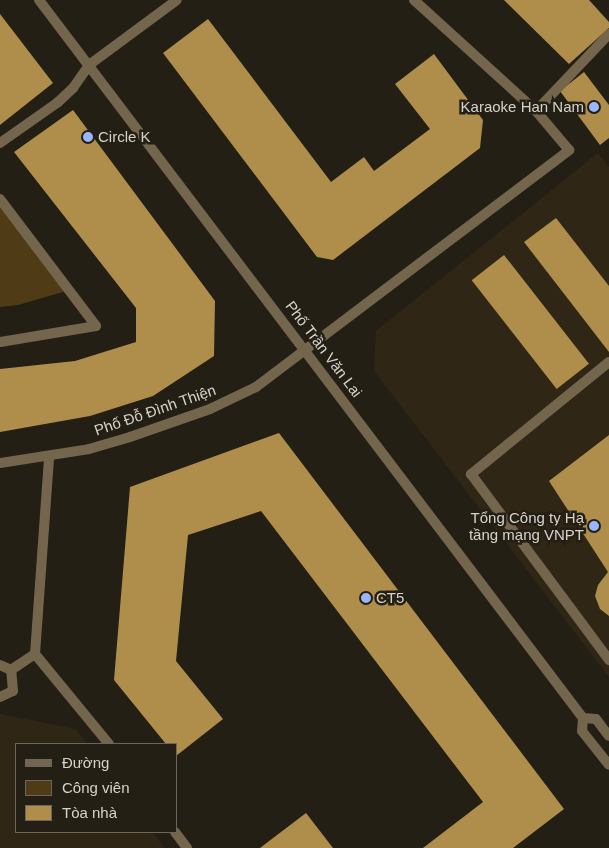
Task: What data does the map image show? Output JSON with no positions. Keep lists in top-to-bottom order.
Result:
{
  "streets": {
    "street": ["Phố Trần Văn Lai", "Phố Đỗ Đình Thiện"]
  },
  "crossings": [
    ["Phố Trần Văn Lai", "Phố Đỗ Đình Thiện"]
  ],
  "places": [
    "Karaoke Han Nam",
    "Circle K",
    "Tổng Công ty Hạ tầng mạng VNPT",
    "CT5"
  ],
  "legend": ["Đường", "Công viên", "Tòa nhà"]
}
